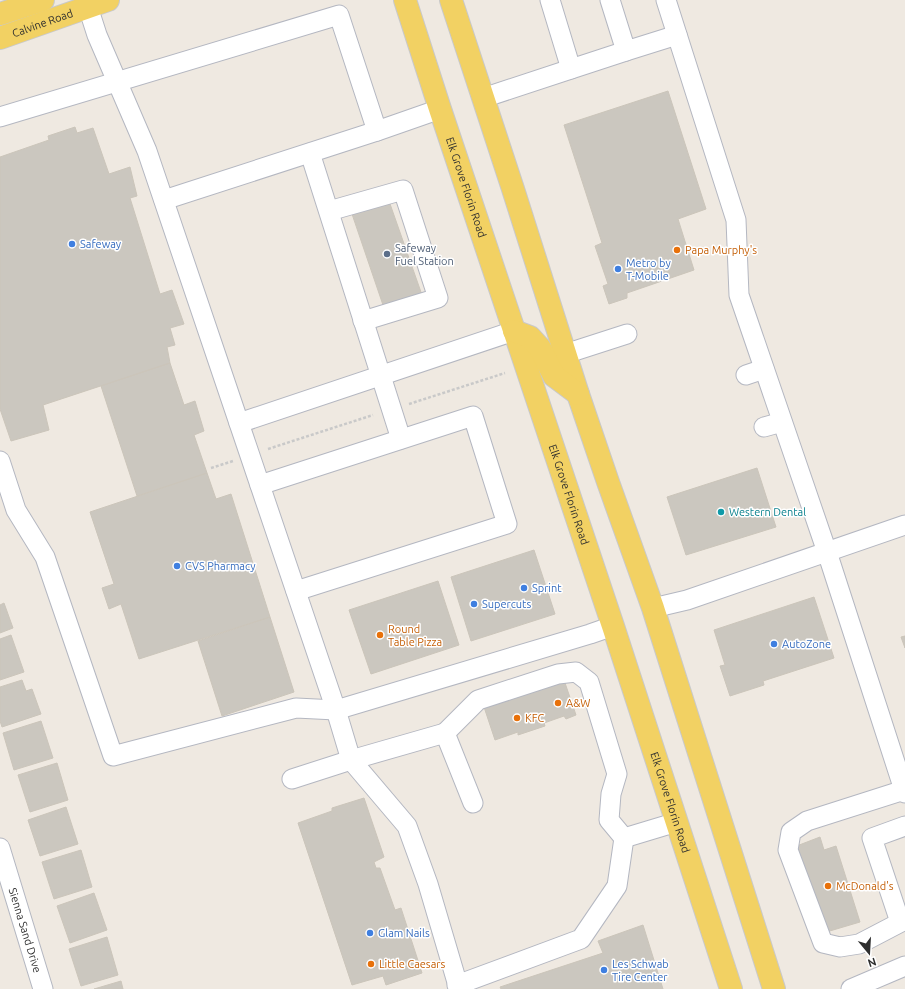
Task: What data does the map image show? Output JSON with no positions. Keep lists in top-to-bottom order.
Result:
{
  "streets": {
    "main road": ["Calvine Road", "Elk Grove Florin Road"],
    "street": ["Sienna Sand Drive"]
  },
  "places": [
    "Safeway",
    "Papa Murphy's",
    "Safeway Fuel Station",
    "Metro by T-Mobile",
    "Western Dental",
    "CVS Pharmacy",
    "Sprint",
    "Supercuts",
    "Round Table Pizza",
    "AutoZone",
    "A&W",
    "KFC",
    "McDonald's",
    "Glam Nails",
    "Little Caesars",
    "Les Schwab Tire Center"
  ],
  "north": "bottom"
}
